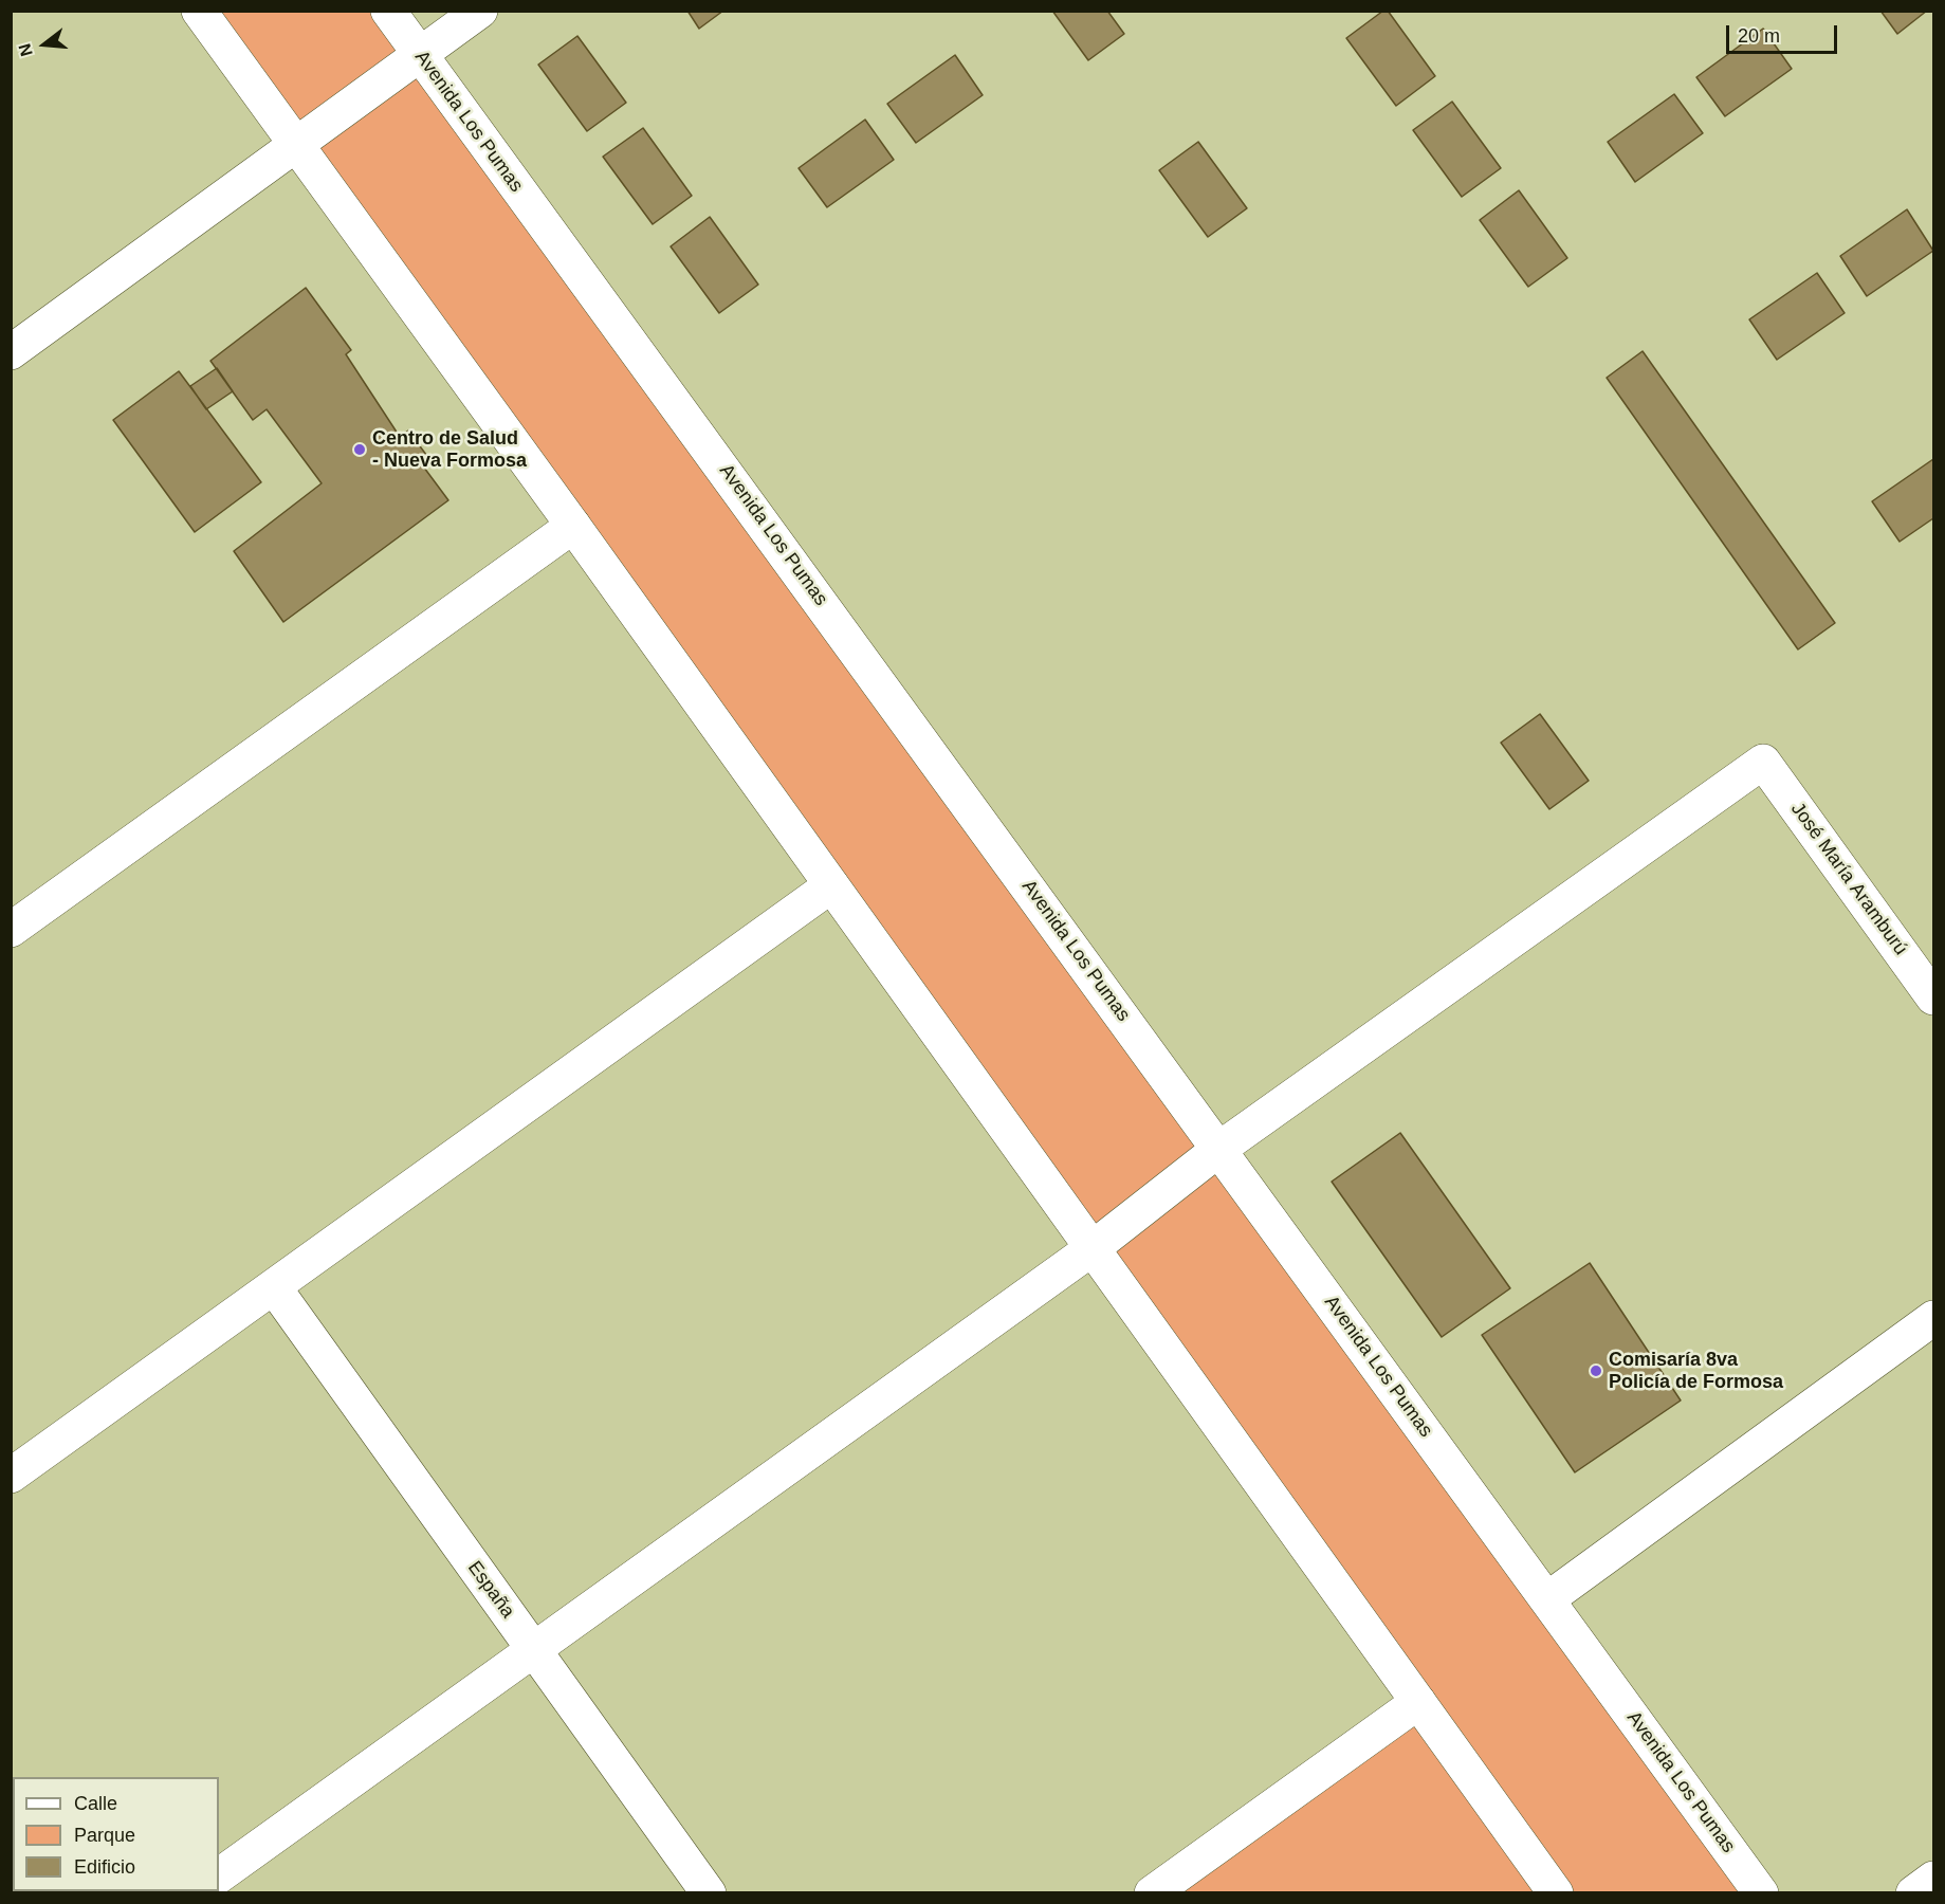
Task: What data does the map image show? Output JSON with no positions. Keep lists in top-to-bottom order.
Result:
{
  "streets": {
    "street": ["Avenida Los Pumas", "José María Aramburú", "España"]
  },
  "crossings": [
    ["Avenida Los Pumas", "José María Aramburú"]
  ],
  "places": ["Centro de Salud - Nueva Formosa", "Comisaría 8va Policía de Formosa"],
  "legend": ["Calle", "Parque", "Edificio"],
  "scale_bar": "20 m",
  "north": "left"
}
